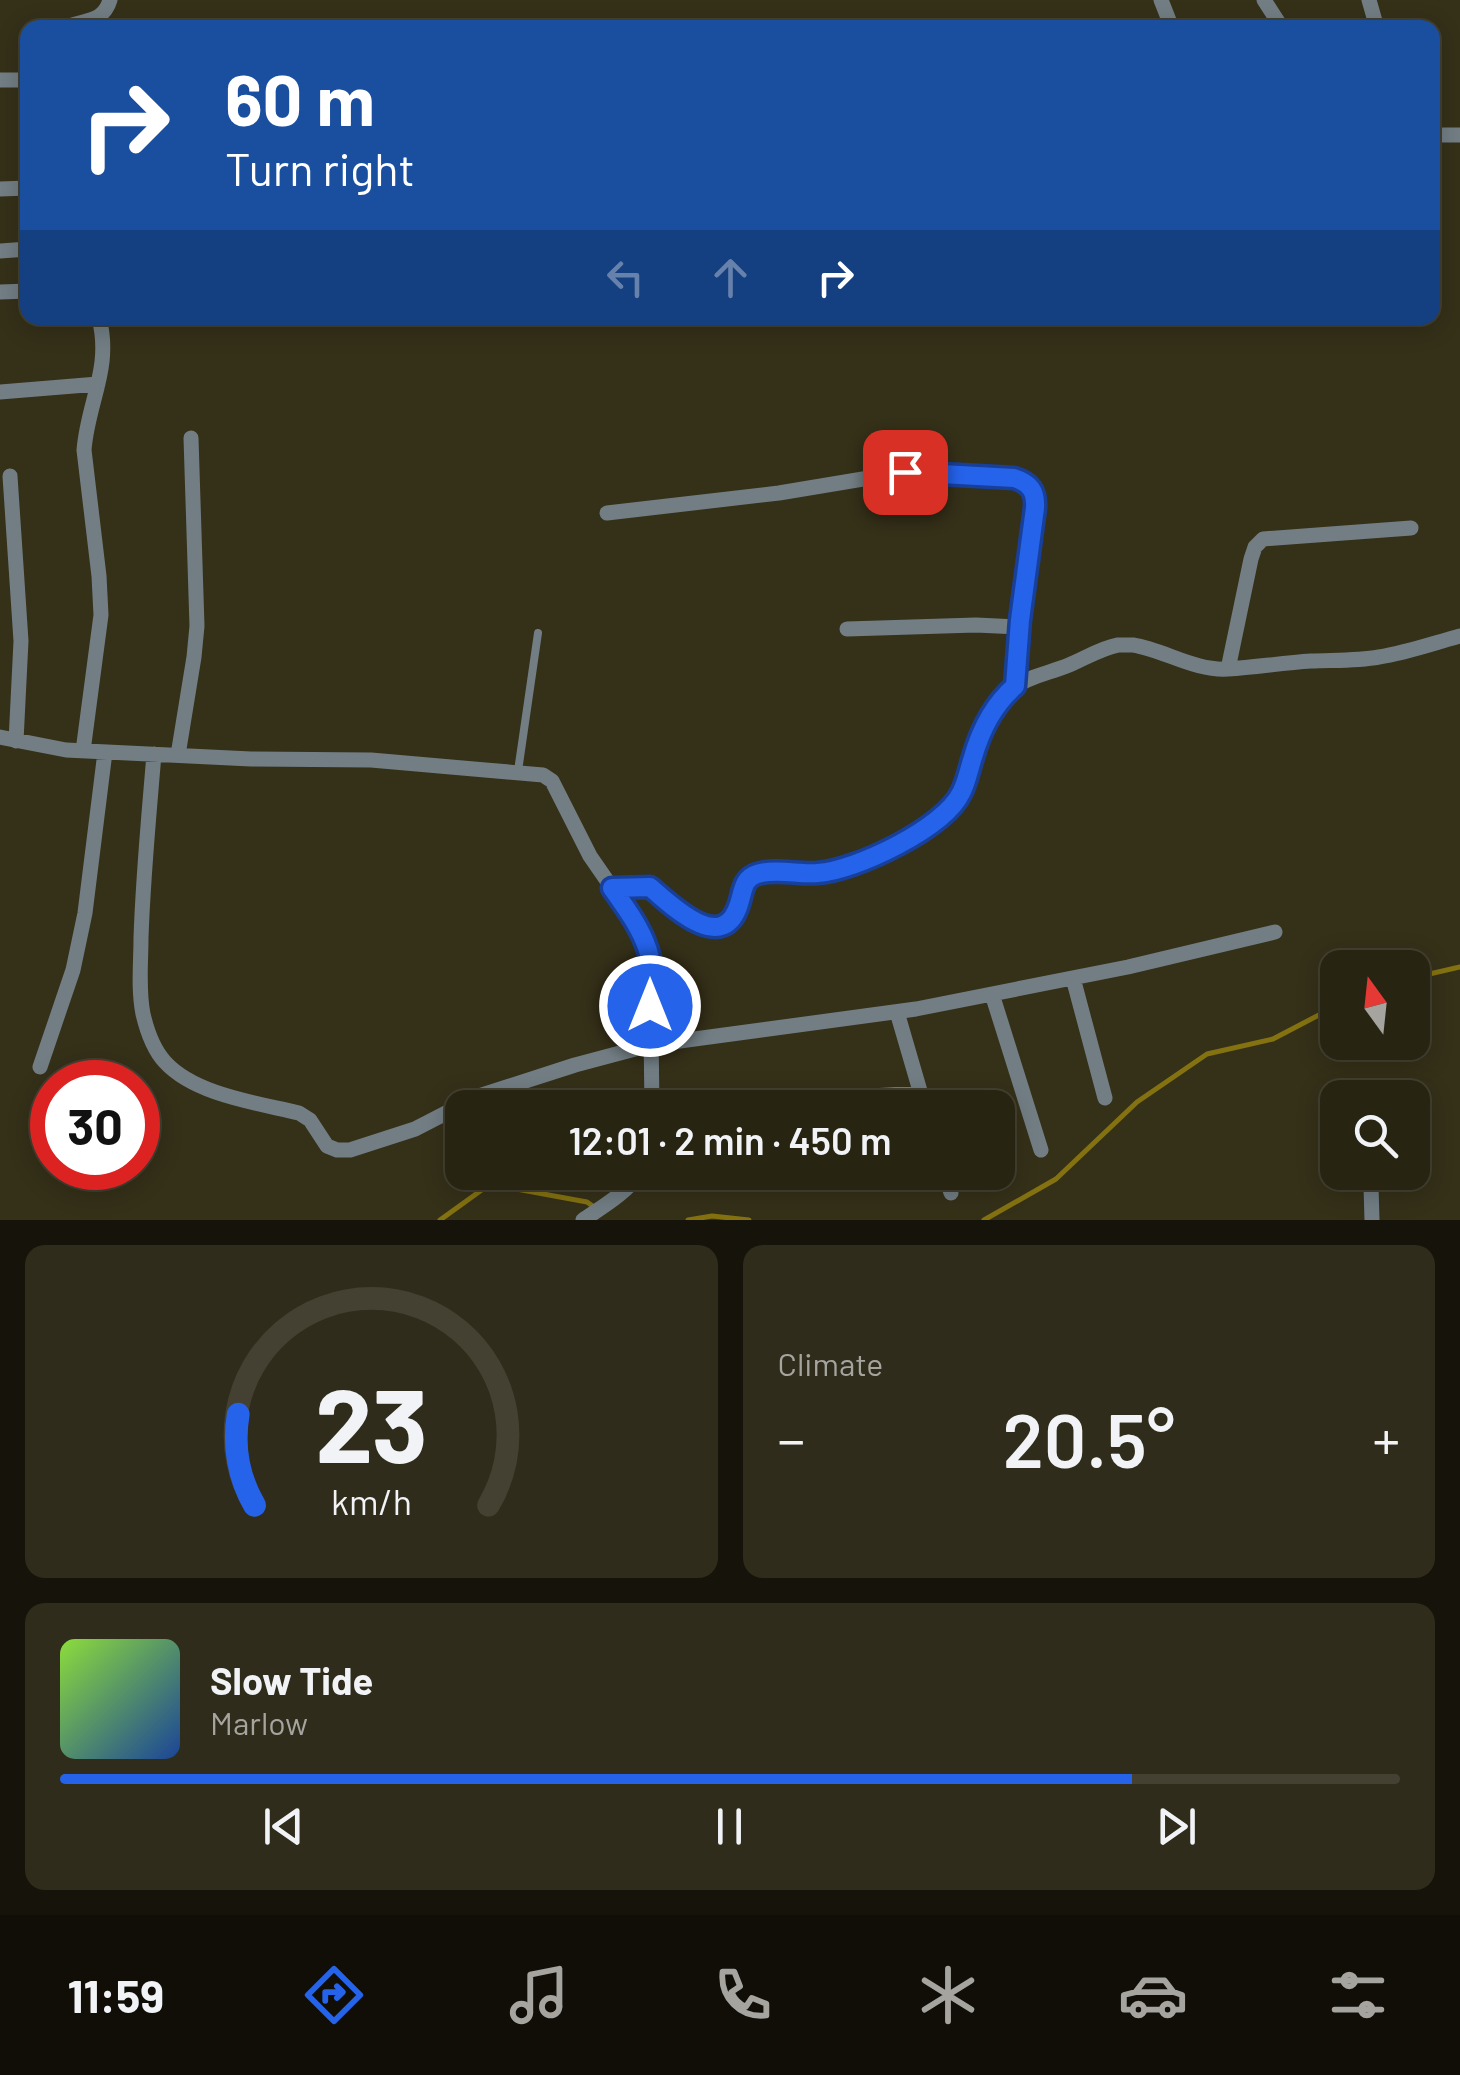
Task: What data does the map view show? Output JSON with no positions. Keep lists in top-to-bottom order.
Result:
{
  "north": "top",
  "page": {
    "turn": ["60 m", "Turn right"],
    "limit": "30",
    "trip": "12:01 · 2 min · 450 m",
    "tile": "Climate",
    "heat": ["−", "20.5°", "+"],
    "song": ["Slow Tide", "Marlow"],
    "tabs": "11:59",
    "gauge": ["23", "km/h"]
  }
}
